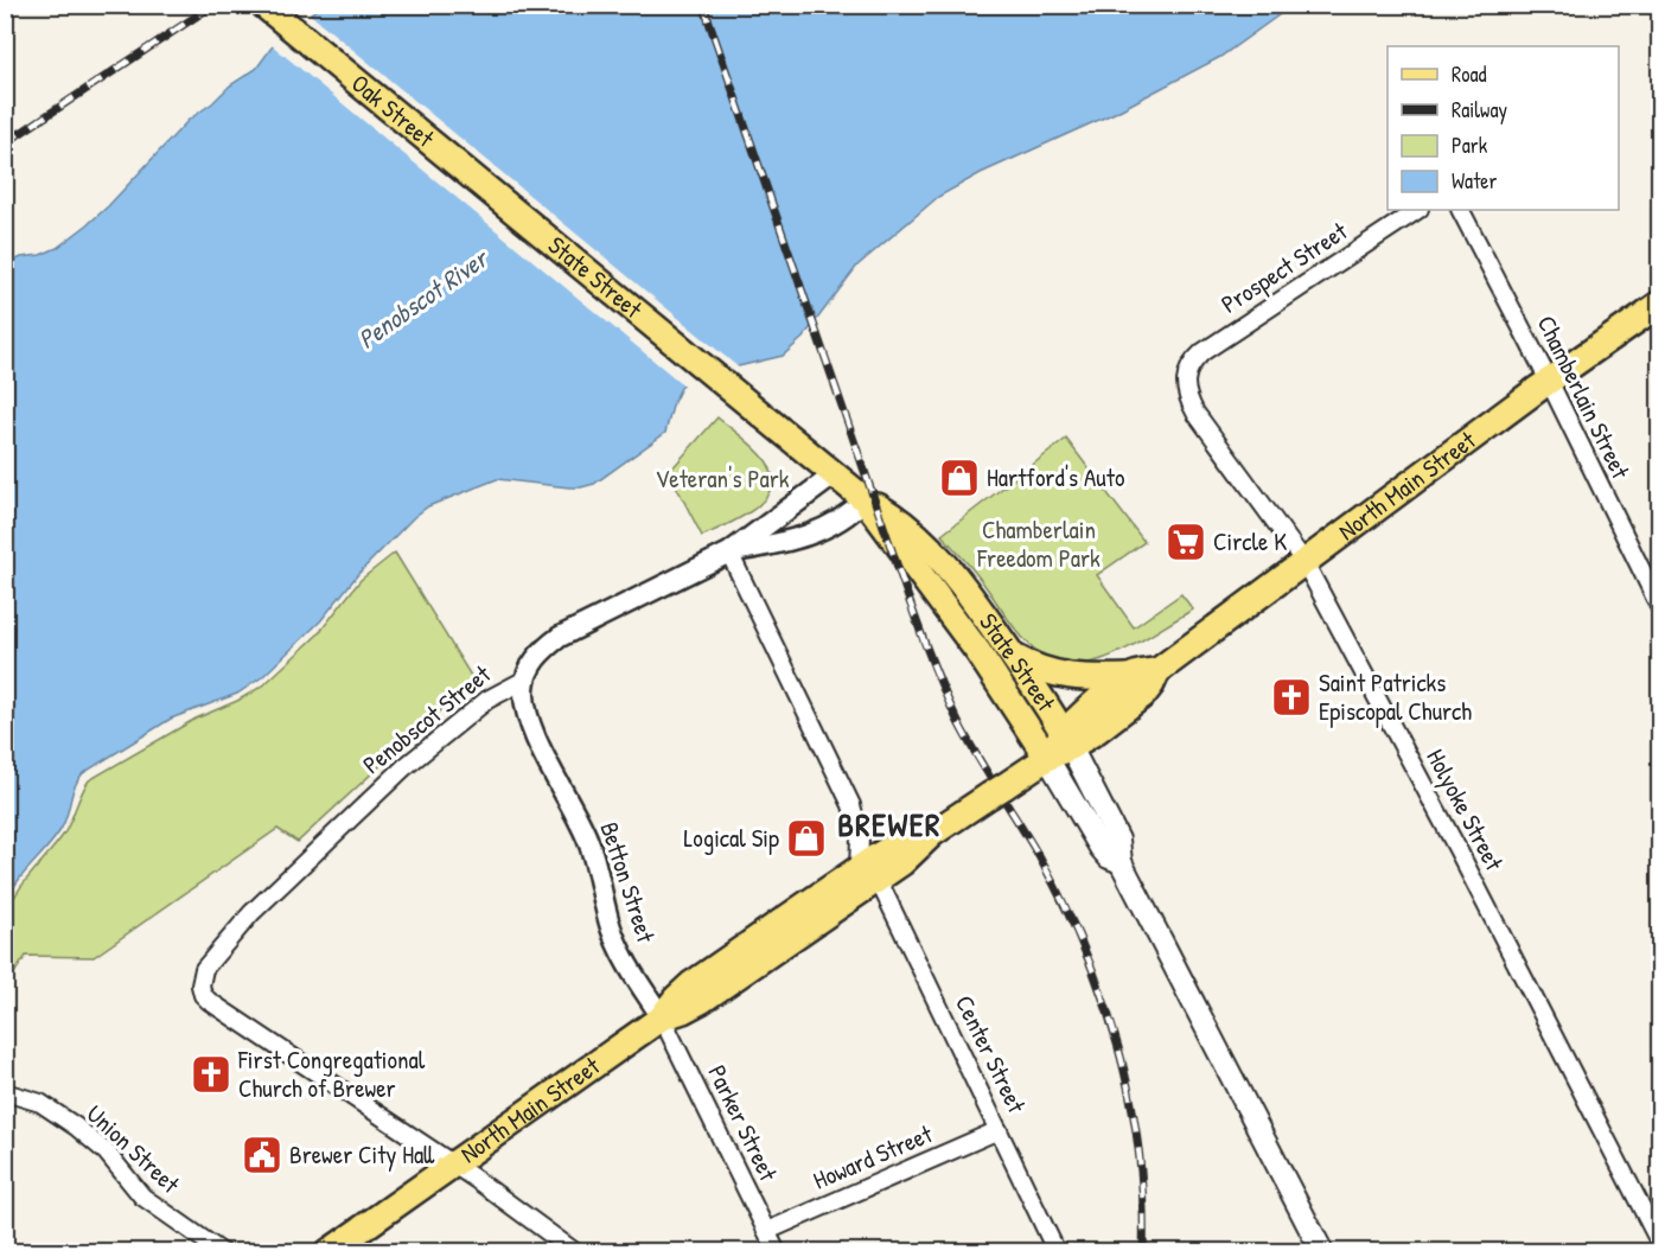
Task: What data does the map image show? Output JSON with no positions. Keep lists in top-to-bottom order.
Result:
{
  "streets": {
    "main road": ["Oak Street", "State Street", "North Main Street"],
    "street": [
      "Prospect Street",
      "Chamberlain Street",
      "Penobscot Street",
      "Holyoke Street",
      "Betton Street",
      "Center Street",
      "Parker Street",
      "Union Street",
      "Howard Street"
    ]
  },
  "crossings": [
    ["Oak Street", "State Street"],
    ["Prospect Street", "Holyoke Street"],
    ["State Street", "North Main Street"],
    ["Chamberlain Street", "North Main Street"],
    ["North Main Street", "Penobscot Street"],
    ["North Main Street", "Holyoke Street"],
    ["North Main Street", "Betton Street"],
    ["North Main Street", "Center Street"],
    ["North Main Street", "Parker Street"],
    ["Penobscot Street", "Betton Street"],
    ["Penobscot Street", "Center Street"],
    ["Betton Street", "Parker Street"],
    ["Center Street", "Howard Street"],
    ["Parker Street", "Howard Street"]
  ],
  "districts": ["BREWER"],
  "water": ["Penobscot River"],
  "parks": ["Veteran's Park", "Chamberlain Freedom Park"],
  "places": {
    "shop": ["Hartford's Auto", "Logical Sip"],
    "supermarket": ["Circle K"],
    "church": ["Saint Patricks Episcopal Church", "First Congregational Church of Brewer"],
    "public building": ["Brewer City Hall"]
  },
  "legend": [
    "Road",
    "Railway",
    "Park",
    "Water"
  ]
}
